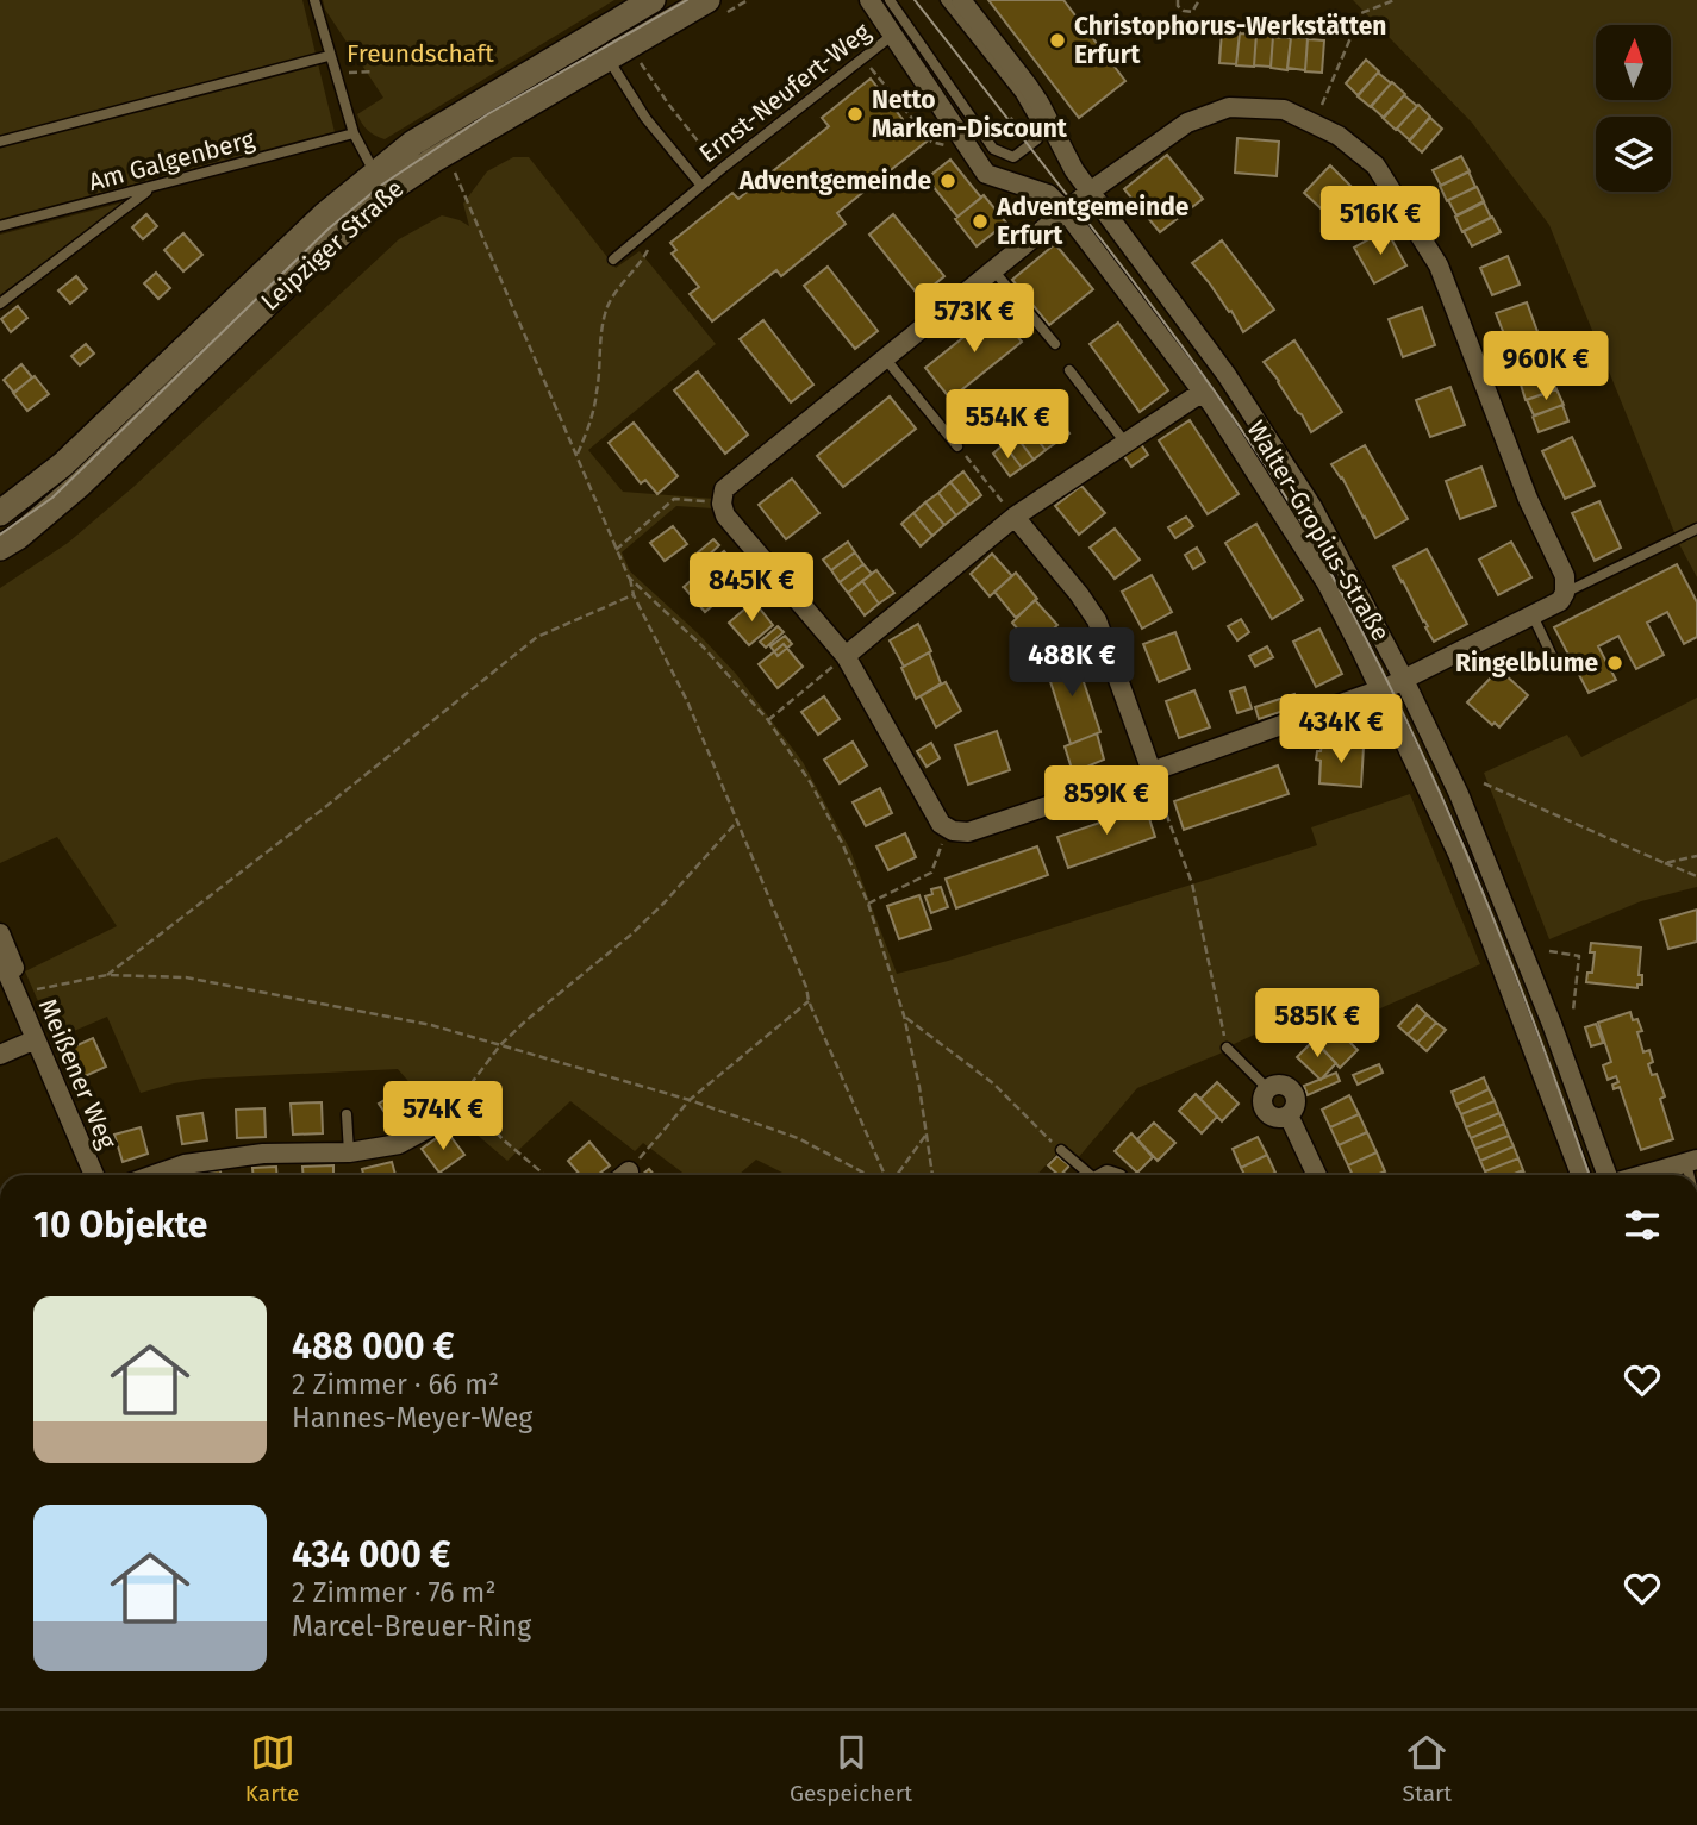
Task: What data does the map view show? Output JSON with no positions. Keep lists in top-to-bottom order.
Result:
{
  "streets": {
    "main road": ["Leipziger Straße"],
    "street": ["Walter-Gropius-Straße", "Meißener Weg"],
    "lane": ["Ernst-Neufert-Weg", "Am Galgenberg"]
  },
  "crossings": [
    ["Ernst-Neufert-Weg", "Leipziger Straße"],
    ["Ernst-Neufert-Weg", "Walter-Gropius-Straße"]
  ],
  "parks": ["Freundschaft"],
  "places": [
    "Christophorus-Werkstätten Erfurt",
    "Netto Marken-Discount",
    "Adventgemeinde",
    "Adventgemeinde Erfurt",
    "Ringelblume"
  ],
  "north": "top",
  "page": {
    "price": [
      "516K €",
      "573K €",
      "960K €",
      "554K €",
      "845K €",
      "488K €",
      "434K €",
      "859K €",
      "585K €",
      "574K €"
    ],
    "heading": "10 Objekte",
    "list": [
      {
        "name": "488 000 €",
        "note": "2 Zimmer · 66 m² · Hannes-Meyer-Weg"
      },
      {
        "name": "434 000 €",
        "note": "2 Zimmer · 76 m² · Marcel-Breuer-Ring"
      }
    ],
    "tabs": ["Karte", "Gespeichert", "Start"]
  }
}
